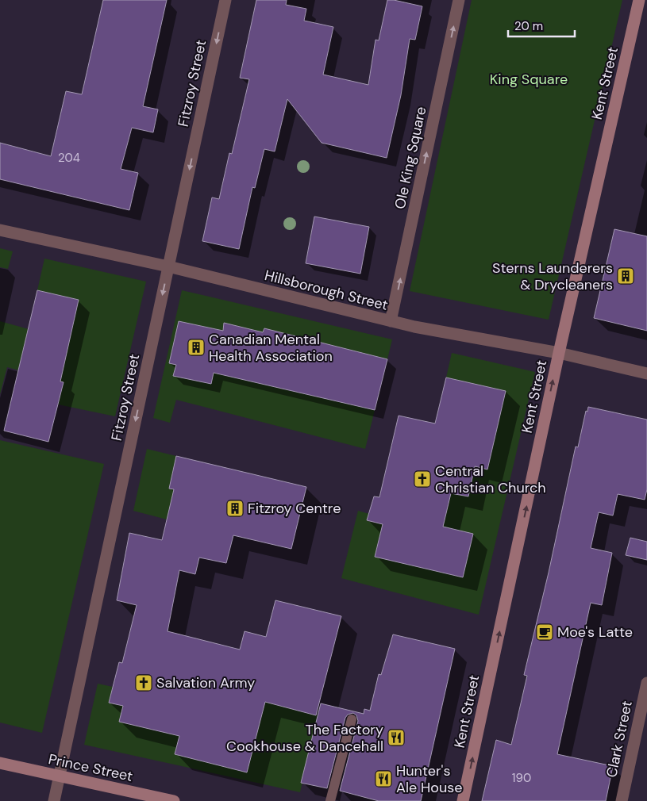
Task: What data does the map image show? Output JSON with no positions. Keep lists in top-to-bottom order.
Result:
{
  "streets": {
    "street": [
      "Fitzroy Street",
      "Kent Street",
      "Ole King Square",
      "Hillsborough Street",
      "Clark Street",
      "Prince Street"
    ]
  },
  "crossings": [
    ["Fitzroy Street", "Hillsborough Street"],
    ["Fitzroy Street", "Prince Street"],
    ["Kent Street", "Hillsborough Street"],
    ["Ole King Square", "Hillsborough Street"]
  ],
  "one_way": ["Fitzroy Street", "Kent Street", "Ole King Square"],
  "parks": ["King Square"],
  "places": {
    "building": ["Sterns Launderers & Drycleaners", "Canadian Mental Health Association", "Fitzroy Centre"],
    "church": ["Central Christian Church", "Salvation Army"],
    "cafe": ["Moe's Latte"],
    "restaurant": ["The Factory Cookhouse & Dancehall", "Hunter's Ale House"]
  },
  "house_numbers": ["204", "190"],
  "scale_bar": "20 m"
}
